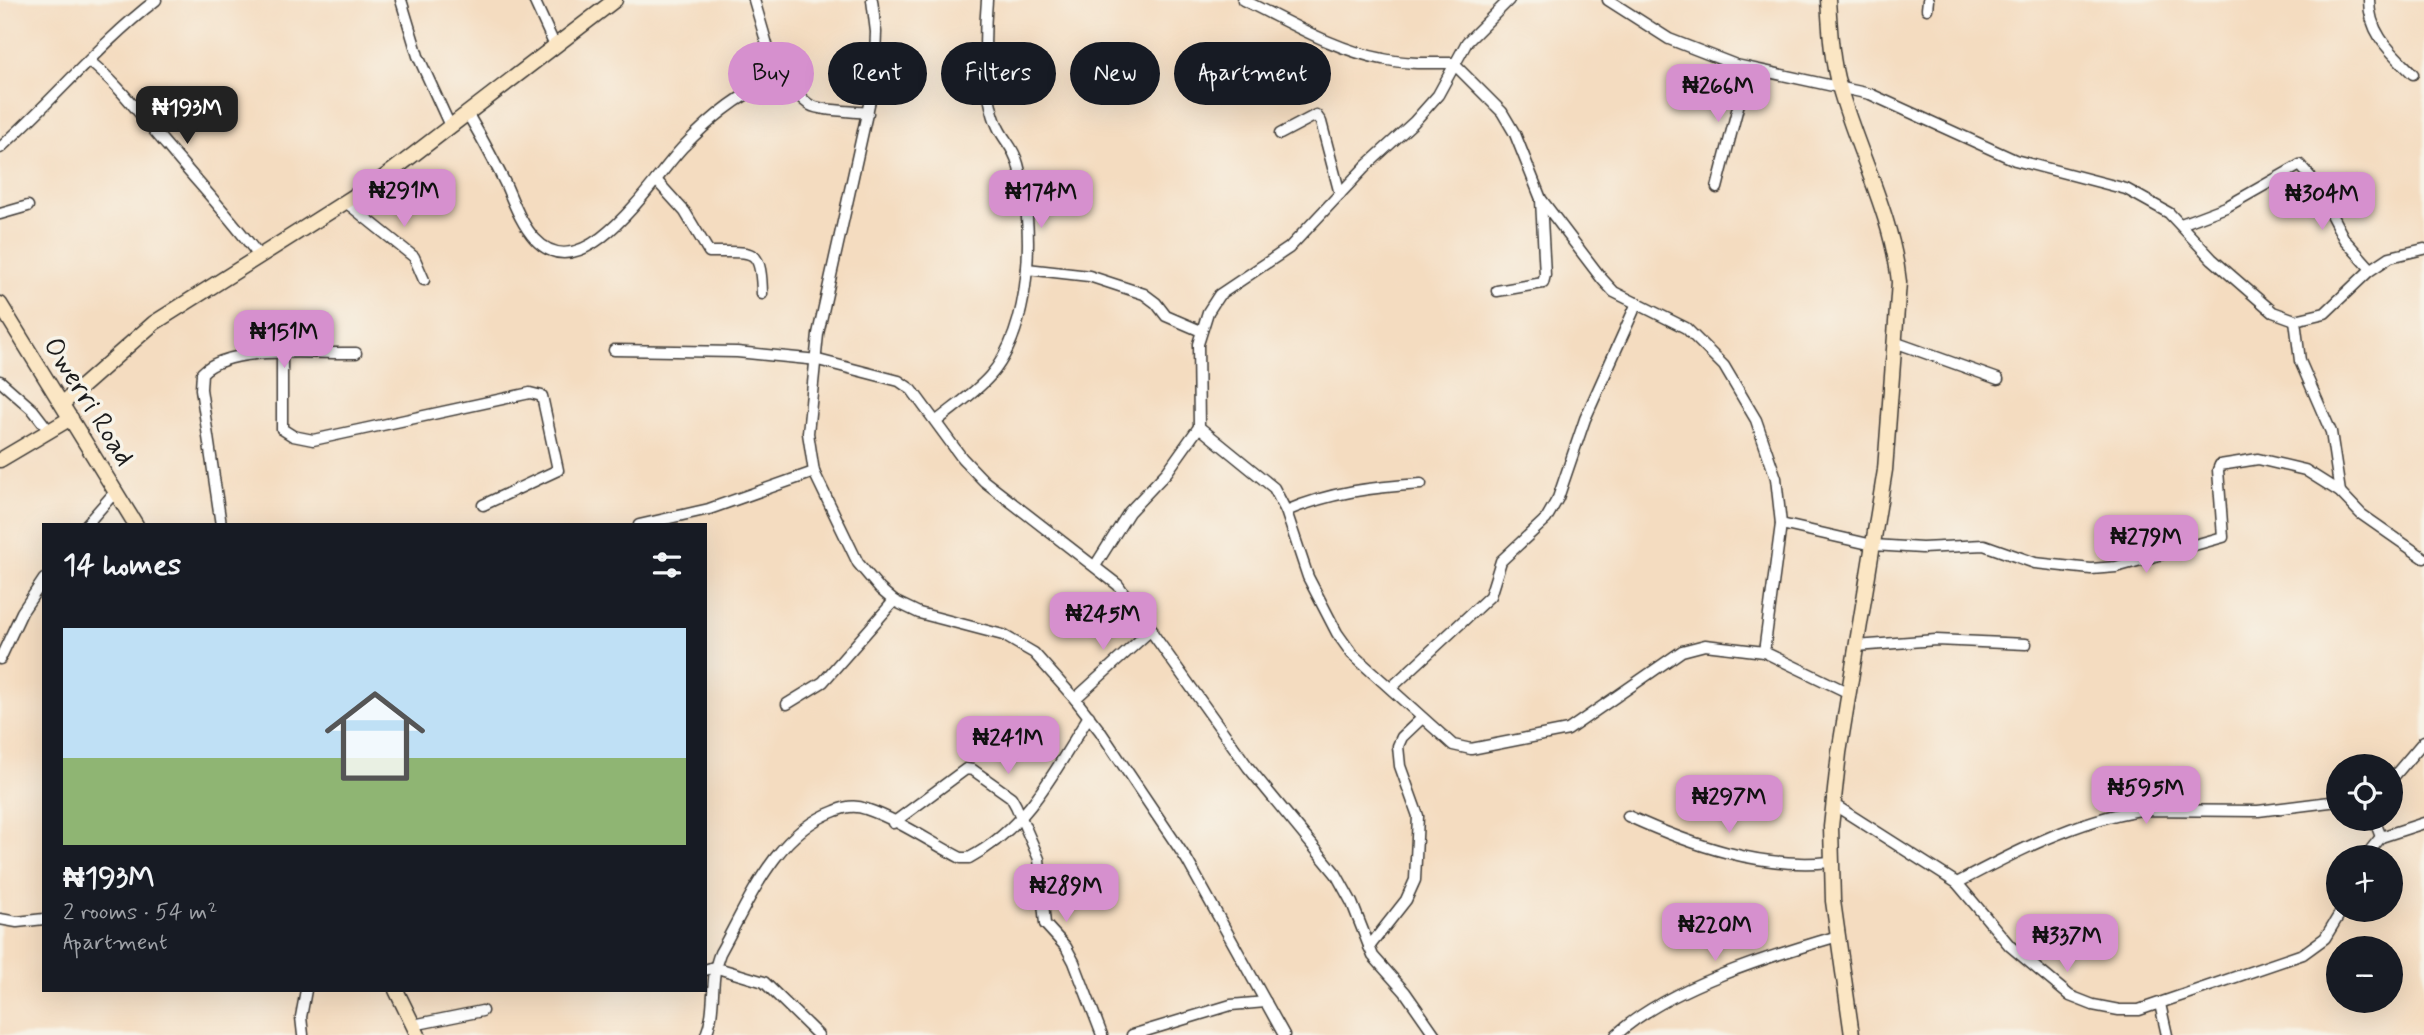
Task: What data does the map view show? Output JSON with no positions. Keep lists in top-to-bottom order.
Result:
{
  "streets": {
    "street": ["Owerri Road"]
  },
  "page": {
    "chip": [
      "Buy",
      "Rent",
      "Filters",
      "New",
      "Apartment"
    ],
    "price": [
      "₦266M",
      "₦193M",
      "₦291M",
      "₦174M",
      "₦304M",
      "₦151M",
      "₦279M",
      "₦245M",
      "₦241M",
      "₦595M",
      "₦297M",
      "₦289M",
      "₦220M",
      "₦337M"
    ],
    "heading": "14 homes",
    "list": [
      {
        "name": "₦193M",
        "note": "2 rooms · 54 m² · Apartment"
      }
    ],
    "map_buttons": ["+", "−"]
  }
}
